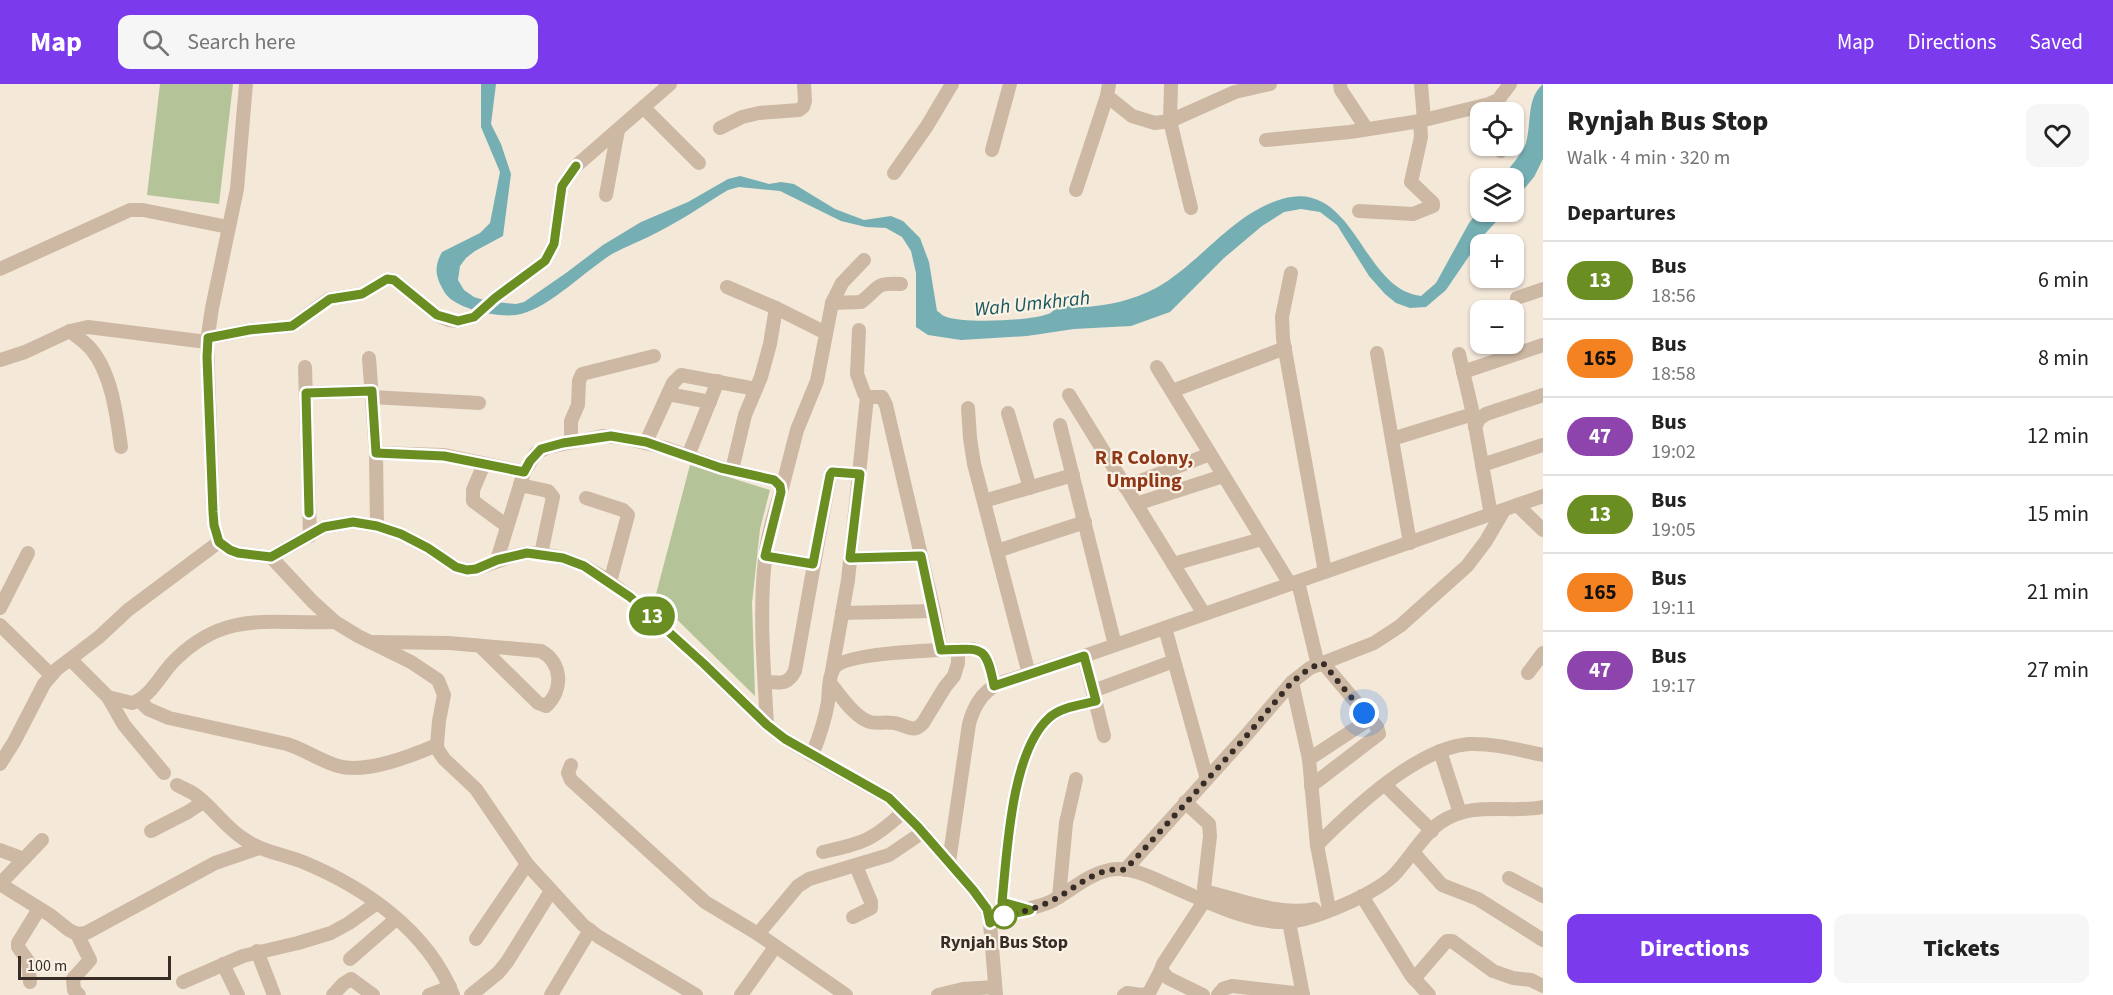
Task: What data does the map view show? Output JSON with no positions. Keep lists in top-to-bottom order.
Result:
{
  "districts": ["R R Colony, Umpling"],
  "water": ["Wah Umkhrah"],
  "places": ["Rynjah Bus Stop"],
  "lines": ["bus line 13"],
  "scale_bar": "100 m",
  "page": {
    "header": "Map",
    "search": "Search here",
    "nav": ["Map", "Directions", "Saved"],
    "on_map": "13",
    "heading": [
      ["Rynjah Bus Stop", "Walk · 4 min · 320 m"],
      "Departures"
    ],
    "map_buttons": ["+", "−"],
    "list": [
      {
        "mark": "13",
        "name": "Bus",
        "note": "18:56",
        "value": "6 min"
      },
      {
        "mark": "165",
        "name": "Bus",
        "note": "18:58",
        "value": "8 min"
      },
      {
        "mark": "47",
        "name": "Bus",
        "note": "19:02",
        "value": "12 min"
      },
      {
        "mark": "13",
        "name": "Bus",
        "note": "19:05",
        "value": "15 min"
      },
      {
        "mark": "165",
        "name": "Bus",
        "note": "19:11",
        "value": "21 min"
      },
      {
        "mark": "47",
        "name": "Bus",
        "note": "19:17",
        "value": "27 min"
      }
    ],
    "buttons": ["Directions", "Tickets"],
    "scale": "100 m"
  }
}
